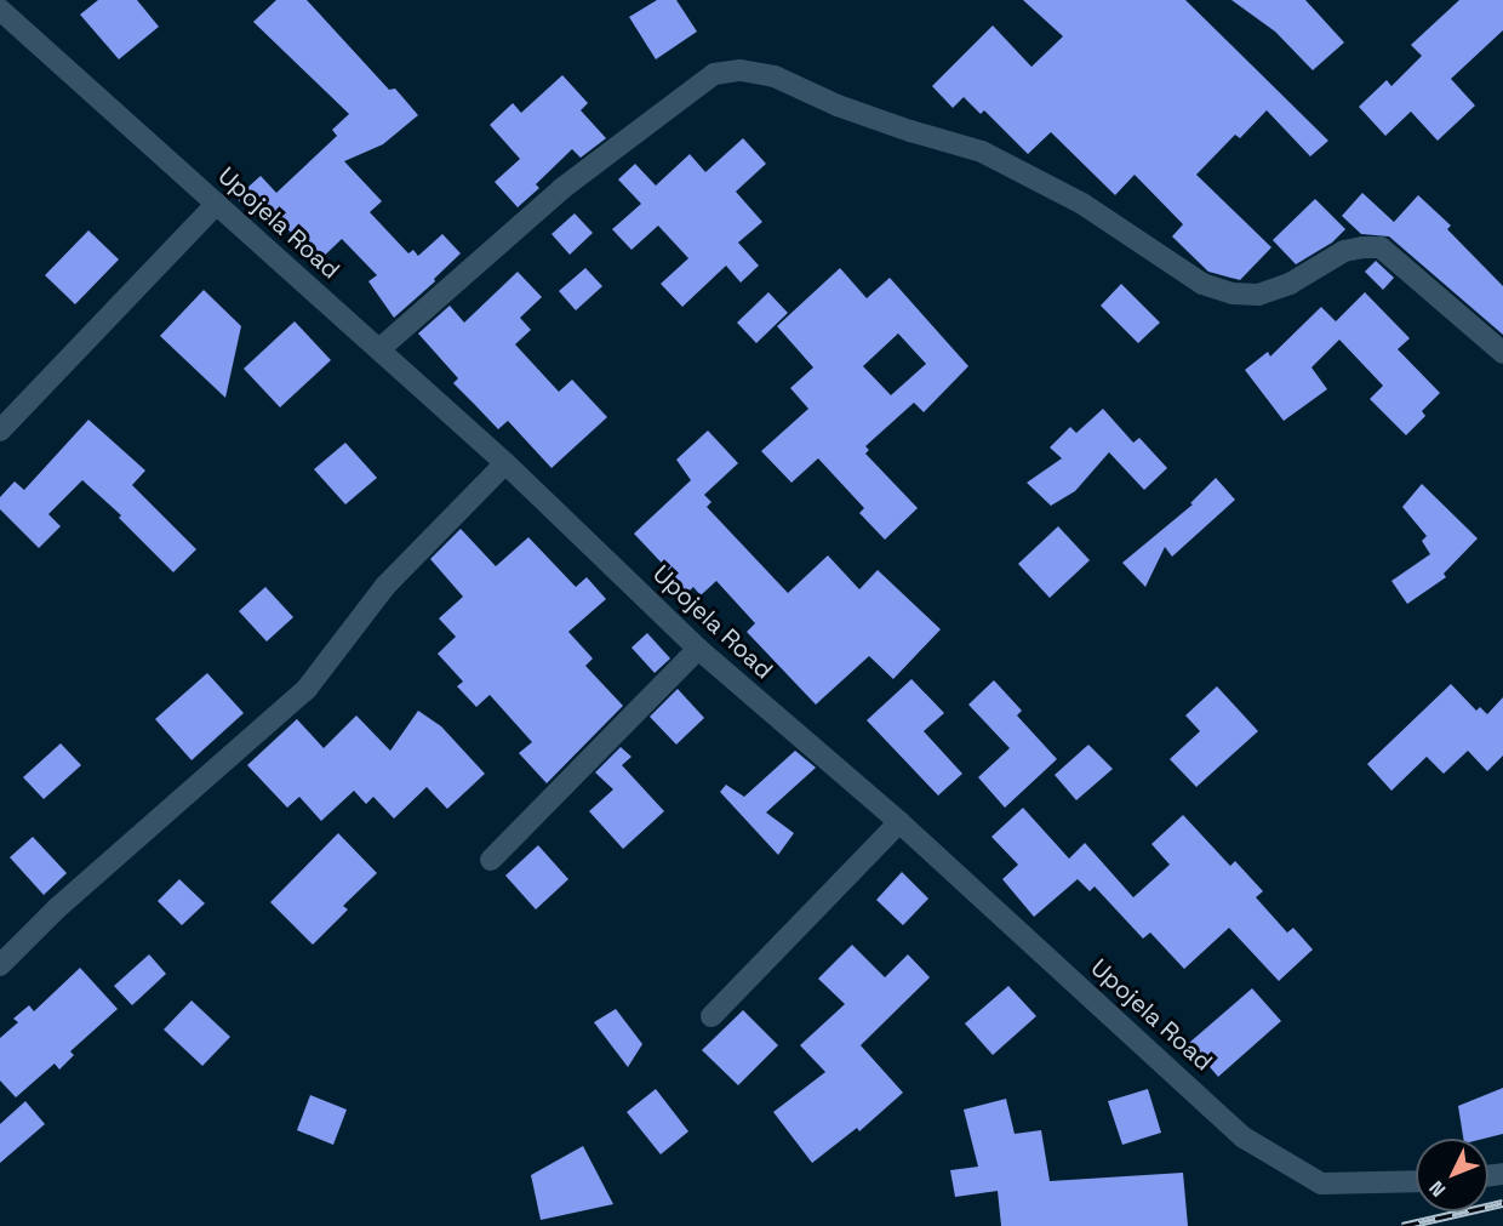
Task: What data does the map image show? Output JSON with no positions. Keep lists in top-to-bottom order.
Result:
{
  "streets": {
    "street": ["Upojela Road"]
  },
  "north": "bottom left"
}
